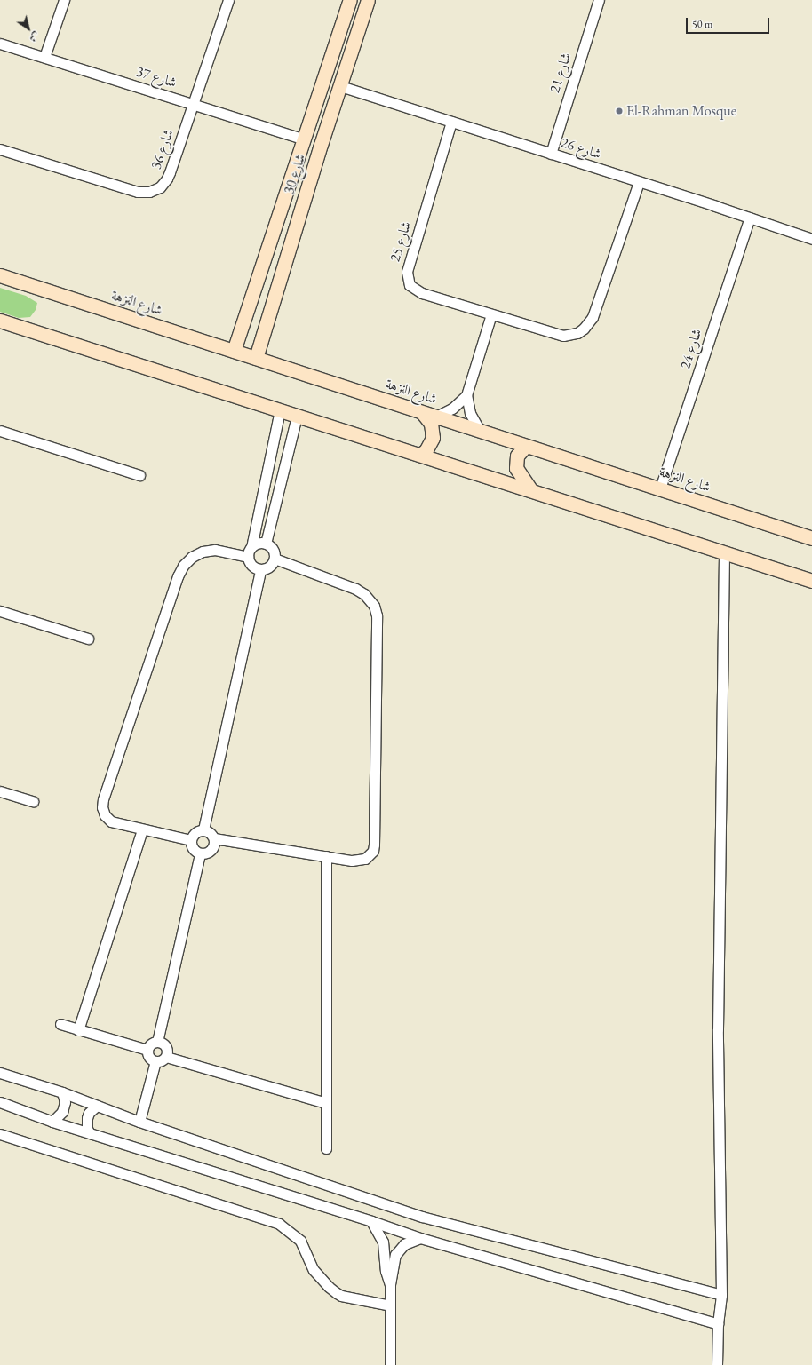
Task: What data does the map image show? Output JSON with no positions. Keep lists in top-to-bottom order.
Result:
{
  "streets": {
    "main road": ["شارع 30", "شارع النزهة"],
    "street": [
      "شارع 21",
      "شارع 37",
      "شارع 26",
      "شارع 36",
      "شارع 25",
      "شارع 24"
    ]
  },
  "crossings": [
    ["شارع 21", "شارع 26"],
    ["شارع 37", "شارع 36"],
    ["شارع 37", "شارع 30"],
    ["شارع 26", "شارع 30"],
    ["شارع 26", "شارع 25"],
    ["شارع 26", "شارع 24"],
    ["شارع 30", "شارع النزهة"],
    ["شارع النزهة", "شارع 24"]
  ],
  "places": ["El-Rahman Mosque"],
  "scale_bar": "50 m",
  "north": "bottom right"
}
